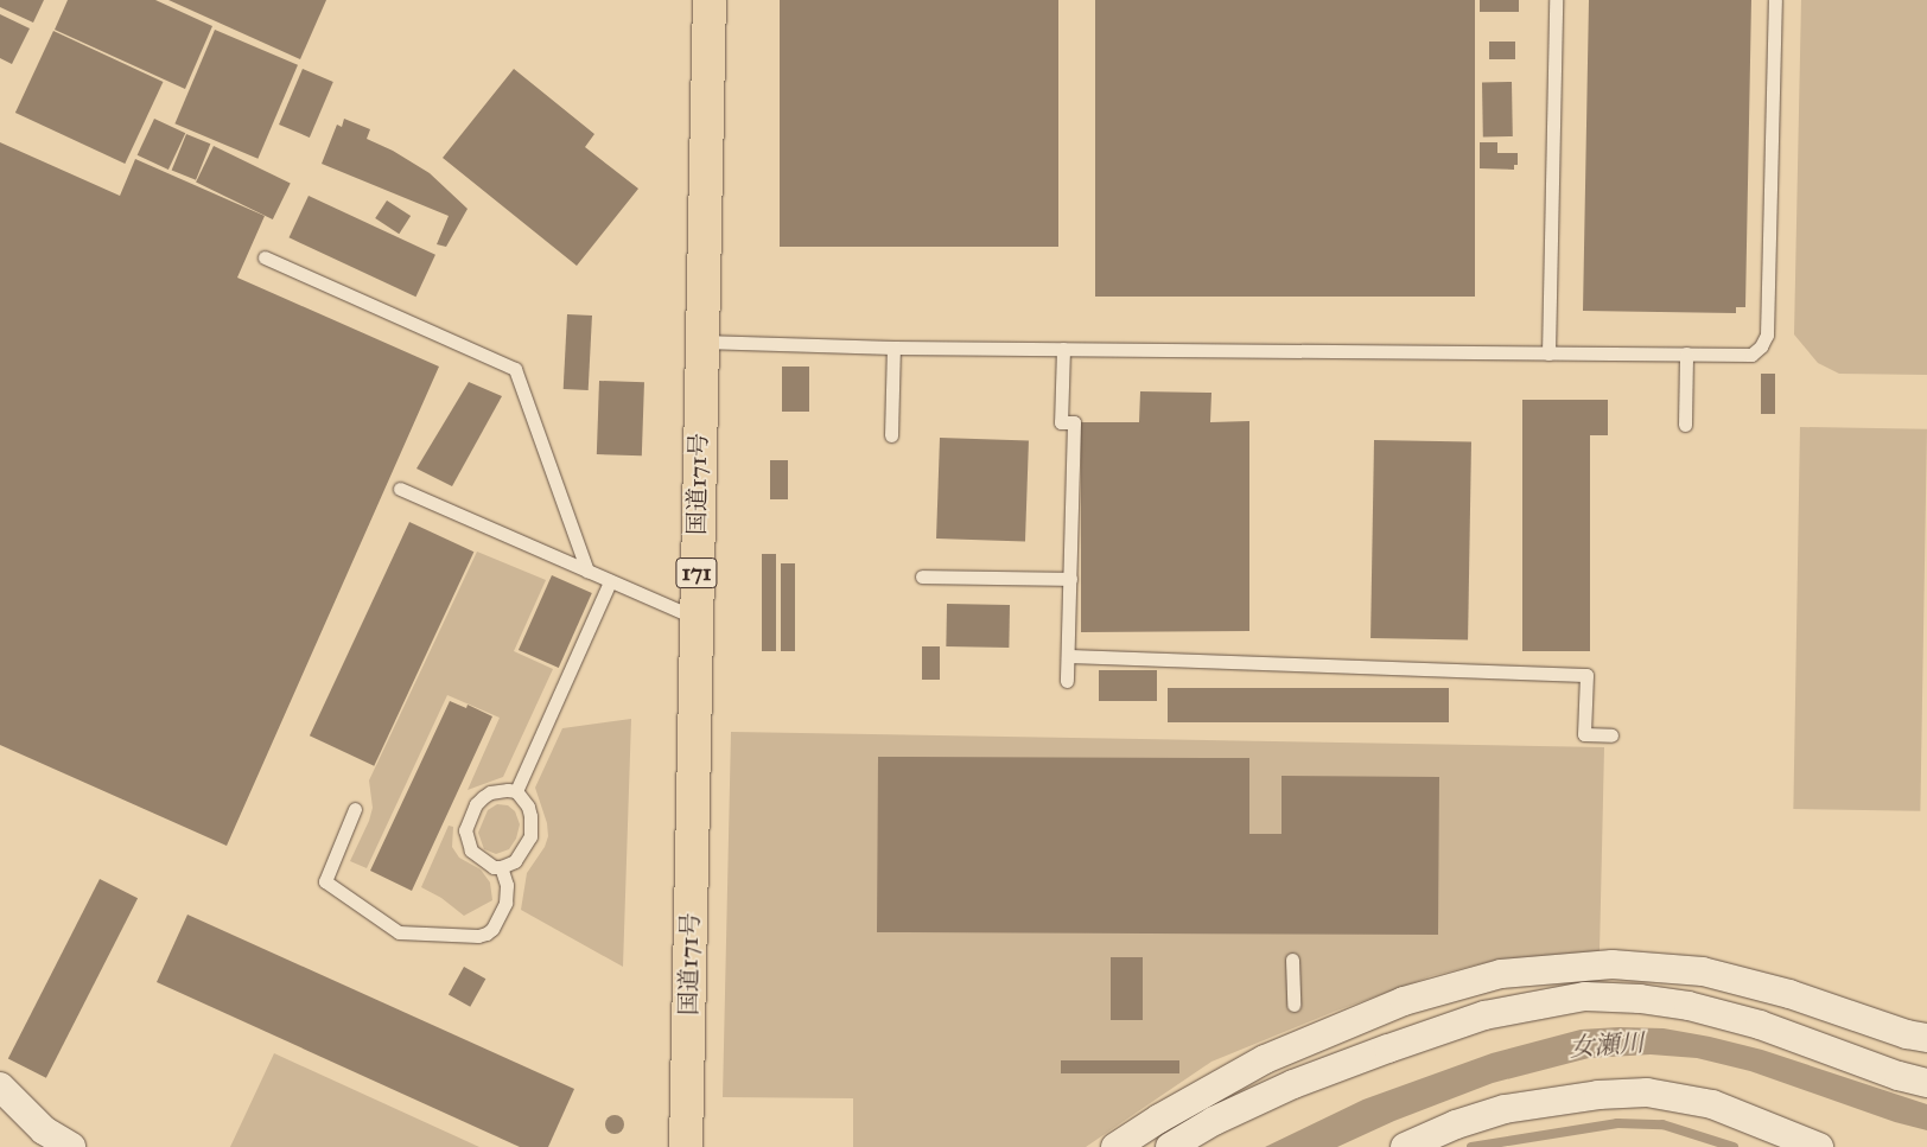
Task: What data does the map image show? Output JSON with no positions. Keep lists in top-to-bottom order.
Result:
{
  "streets": {
    "highway": ["国道171号", "171"]
  },
  "water": ["女瀬川"]
}
